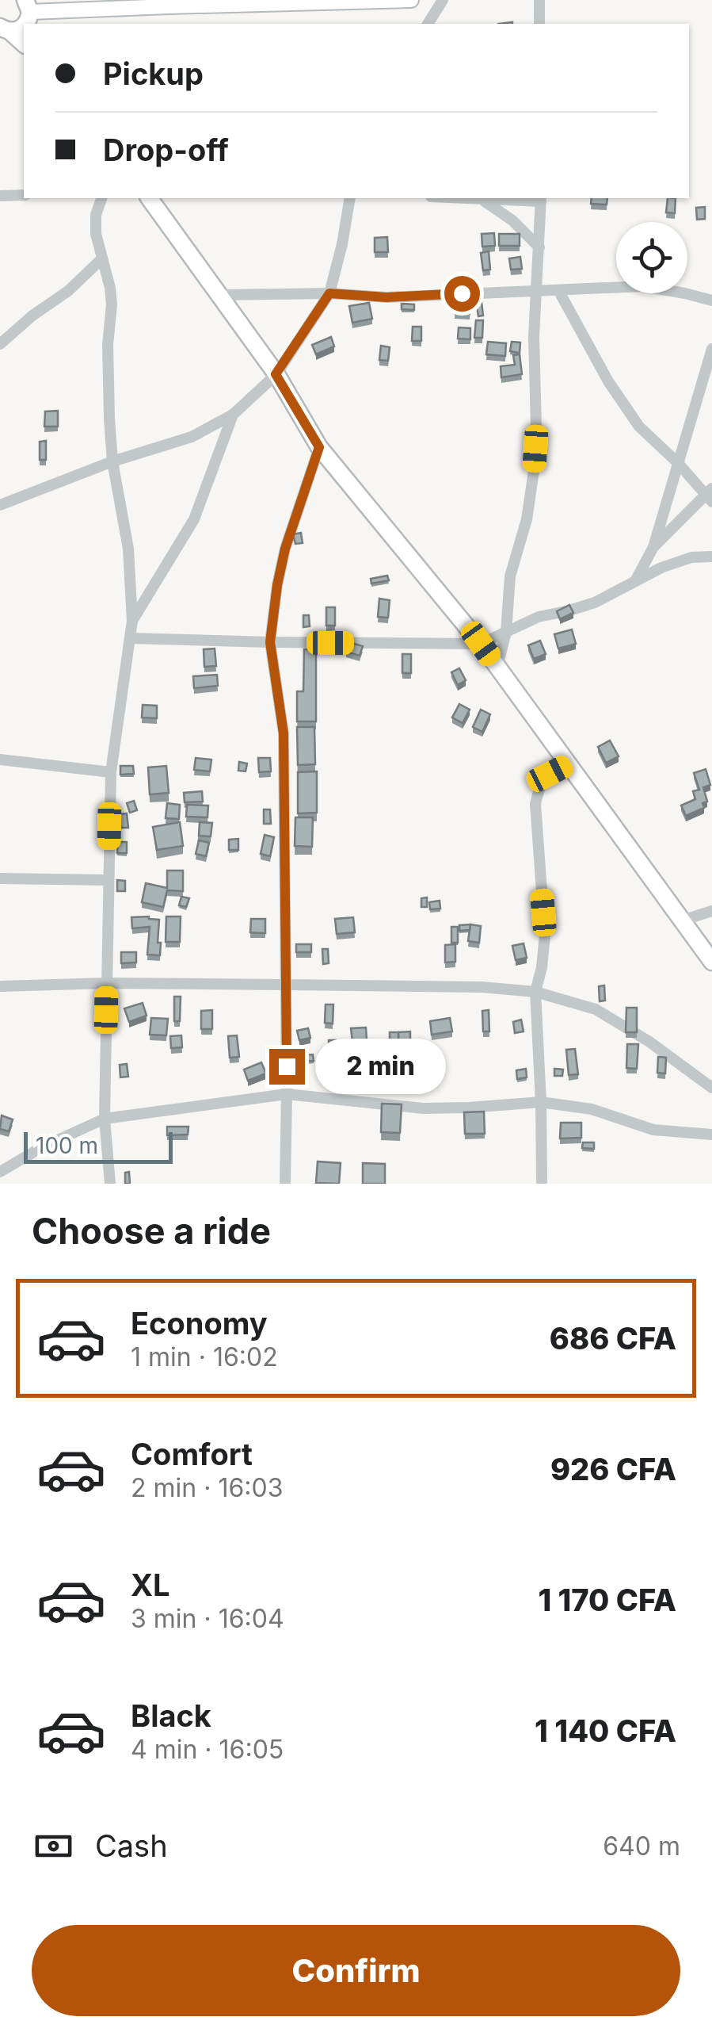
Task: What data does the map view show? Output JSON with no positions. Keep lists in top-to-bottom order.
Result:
{
  "scale_bar": "100 m",
  "page": {
    "banner": ["Pickup", "Drop-off"],
    "bubble": "2 min",
    "scale": "100 m",
    "heading": "Choose a ride",
    "list": [
      {
        "name": "Economy",
        "note": "1 min · 16:02",
        "value": "686 CFA"
      },
      {
        "name": "Comfort",
        "note": "2 min · 16:03",
        "value": "926 CFA"
      },
      {
        "name": "XL",
        "note": "3 min · 16:04",
        "value": "1 170 CFA"
      },
      {
        "name": "Black",
        "note": "4 min · 16:05",
        "value": "1 140 CFA"
      }
    ],
    "pay": ["Cash", "640 m"],
    "buttons": "Confirm"
  }
}
